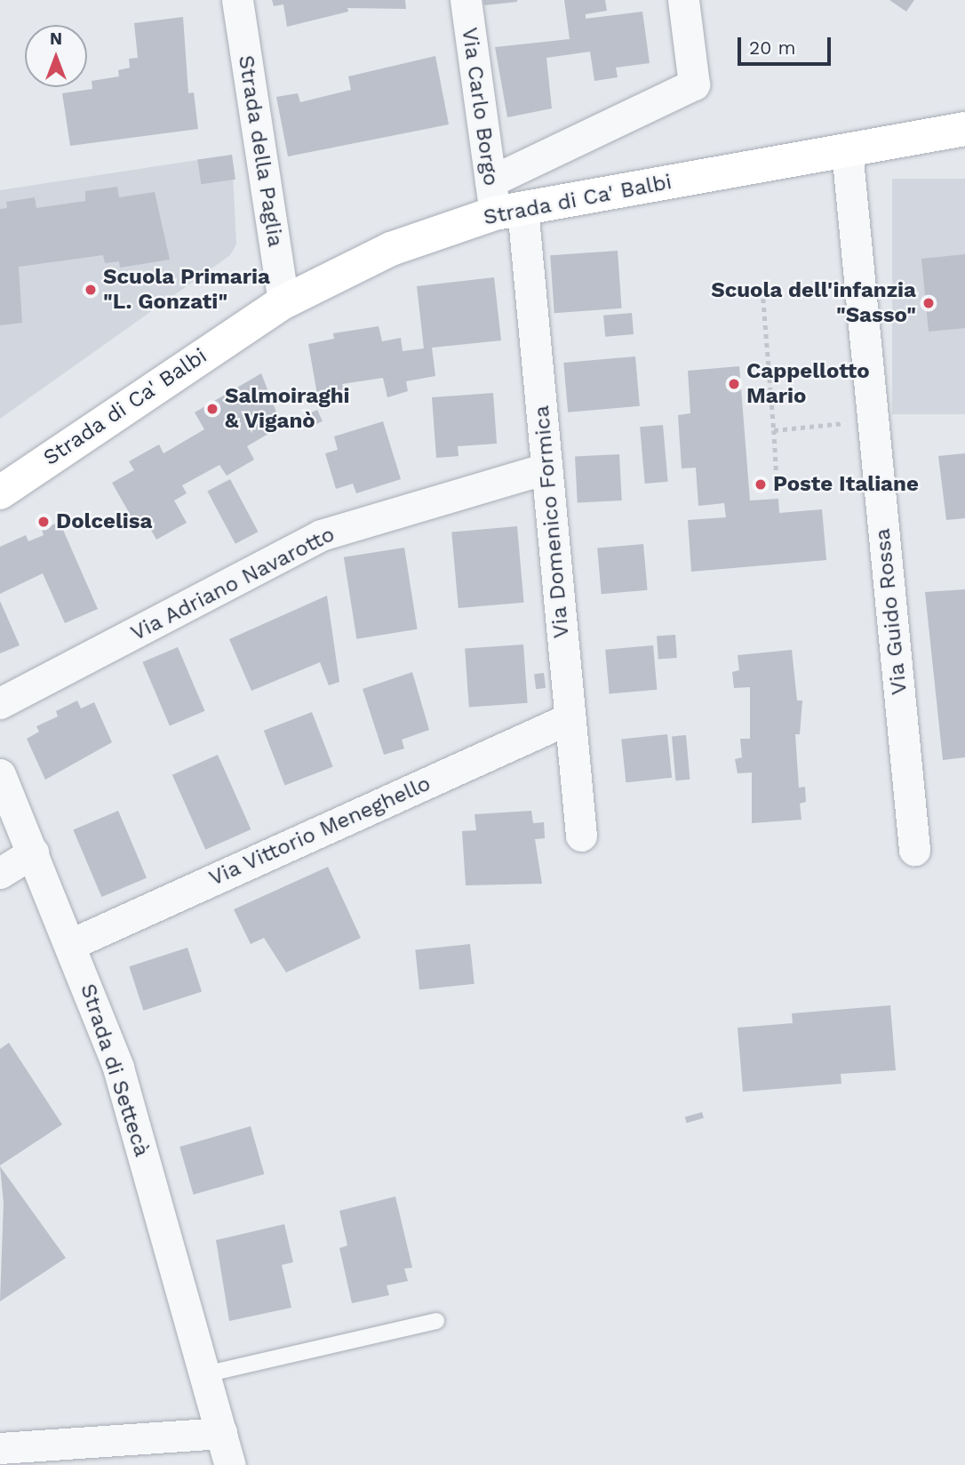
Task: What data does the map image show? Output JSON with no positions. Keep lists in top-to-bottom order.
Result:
{
  "streets": {
    "main road": ["Strada di Ca' Balbi"],
    "street": [
      "Via Carlo Borgo",
      "Strada della Paglia",
      "Via Domenico Formica",
      "Via Adriano Navarotto",
      "Via Guido Rossa",
      "Via Vittorio Meneghello",
      "Strada di Settecà"
    ]
  },
  "crossings": [
    ["Via Carlo Borgo", "Strada di Ca' Balbi"],
    ["Via Carlo Borgo", "Via Domenico Formica"],
    ["Strada della Paglia", "Strada di Ca' Balbi"],
    ["Strada di Ca' Balbi", "Via Domenico Formica"],
    ["Strada di Ca' Balbi", "Via Guido Rossa"],
    ["Via Domenico Formica", "Via Adriano Navarotto"],
    ["Via Domenico Formica", "Via Vittorio Meneghello"],
    ["Via Vittorio Meneghello", "Strada di Settecà"]
  ],
  "places": [
    "Scuola Primaria \"L. Gonzati\"",
    "Scuola dell'infanzia \"Sasso\"",
    "Cappellotto Mario",
    "Salmoiraghi & Viganò",
    "Poste Italiane",
    "Dolcelisa"
  ],
  "scale_bar": "20 m",
  "north": "top"
}
